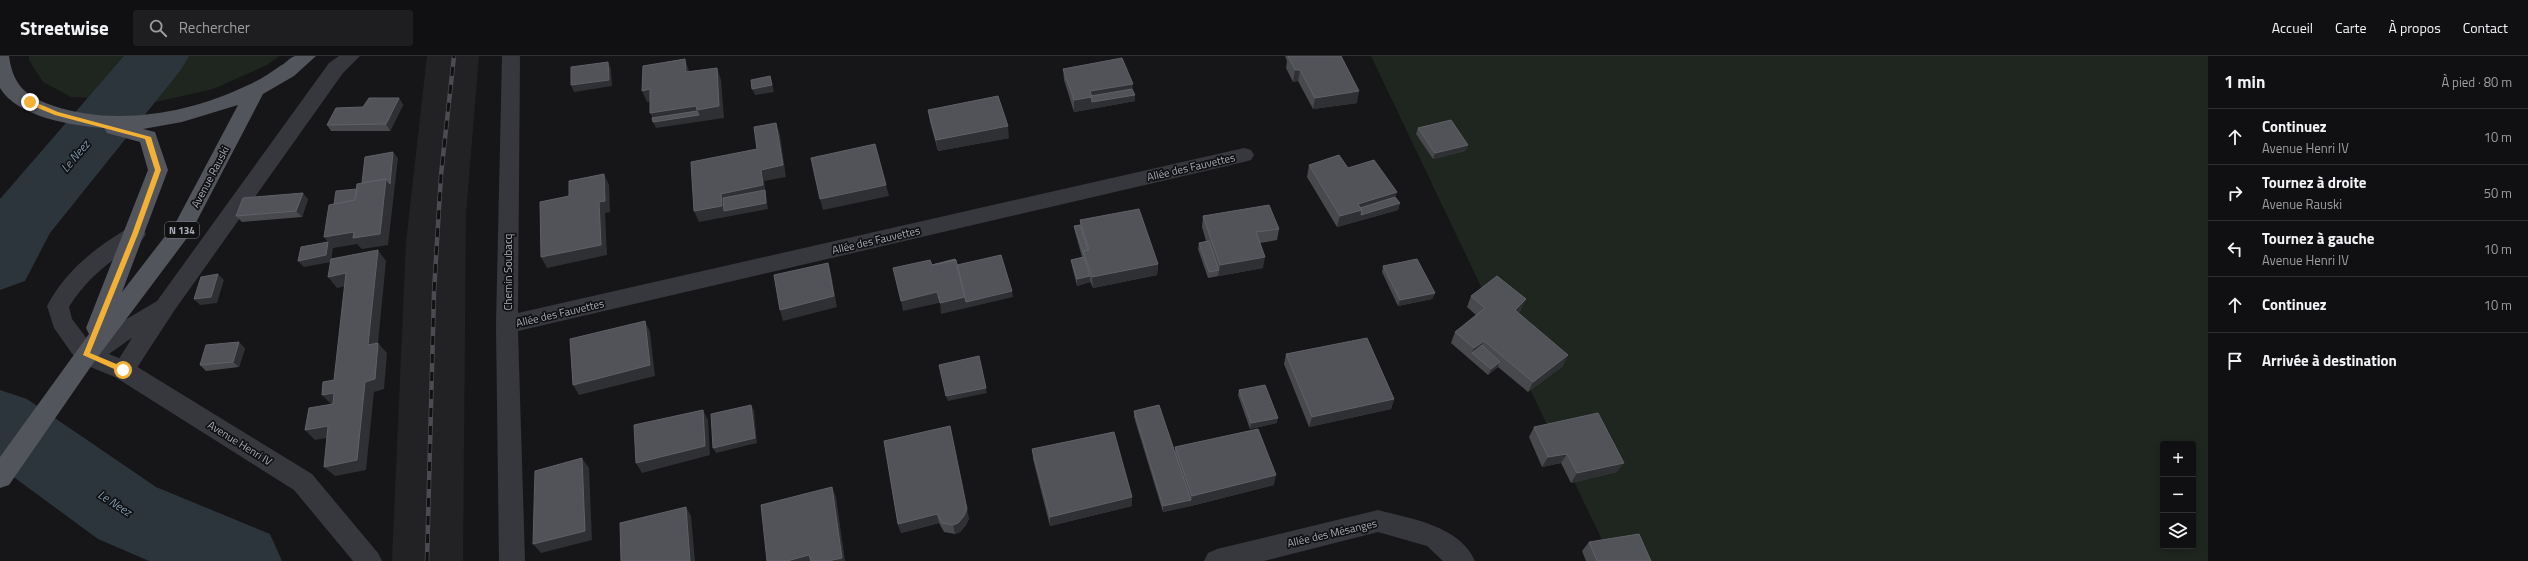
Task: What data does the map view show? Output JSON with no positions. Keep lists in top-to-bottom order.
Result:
{
  "streets": {
    "main road": ["Avenue Rauski", "N 134"],
    "street": [
      "Allée des Fauvettes",
      "Chemin Soubacq",
      "Avenue Henri IV",
      "Allée des Mésanges"
    ]
  },
  "crossings": [
    ["Allée des Fauvettes", "Chemin Soubacq"],
    ["Avenue Rauski", "Avenue Henri IV"]
  ],
  "water": ["Le Neez"],
  "page": {
    "header": "Streetwise",
    "search": "Rechercher",
    "nav": [
      "Accueil",
      "Carte",
      "À propos",
      "Contact"
    ],
    "heading": ["1 min", "À pied · 80 m"],
    "list": [
      ["Continuez", "Avenue Henri IV", "10 m"],
      ["Tournez à droite", "Avenue Rauski", "50 m"],
      ["Tournez à gauche", "Avenue Henri IV", "10 m"],
      ["Continuez", "10 m"],
      "Arrivée à destination"
    ],
    "map_buttons": ["+", "−"]
  }
}
